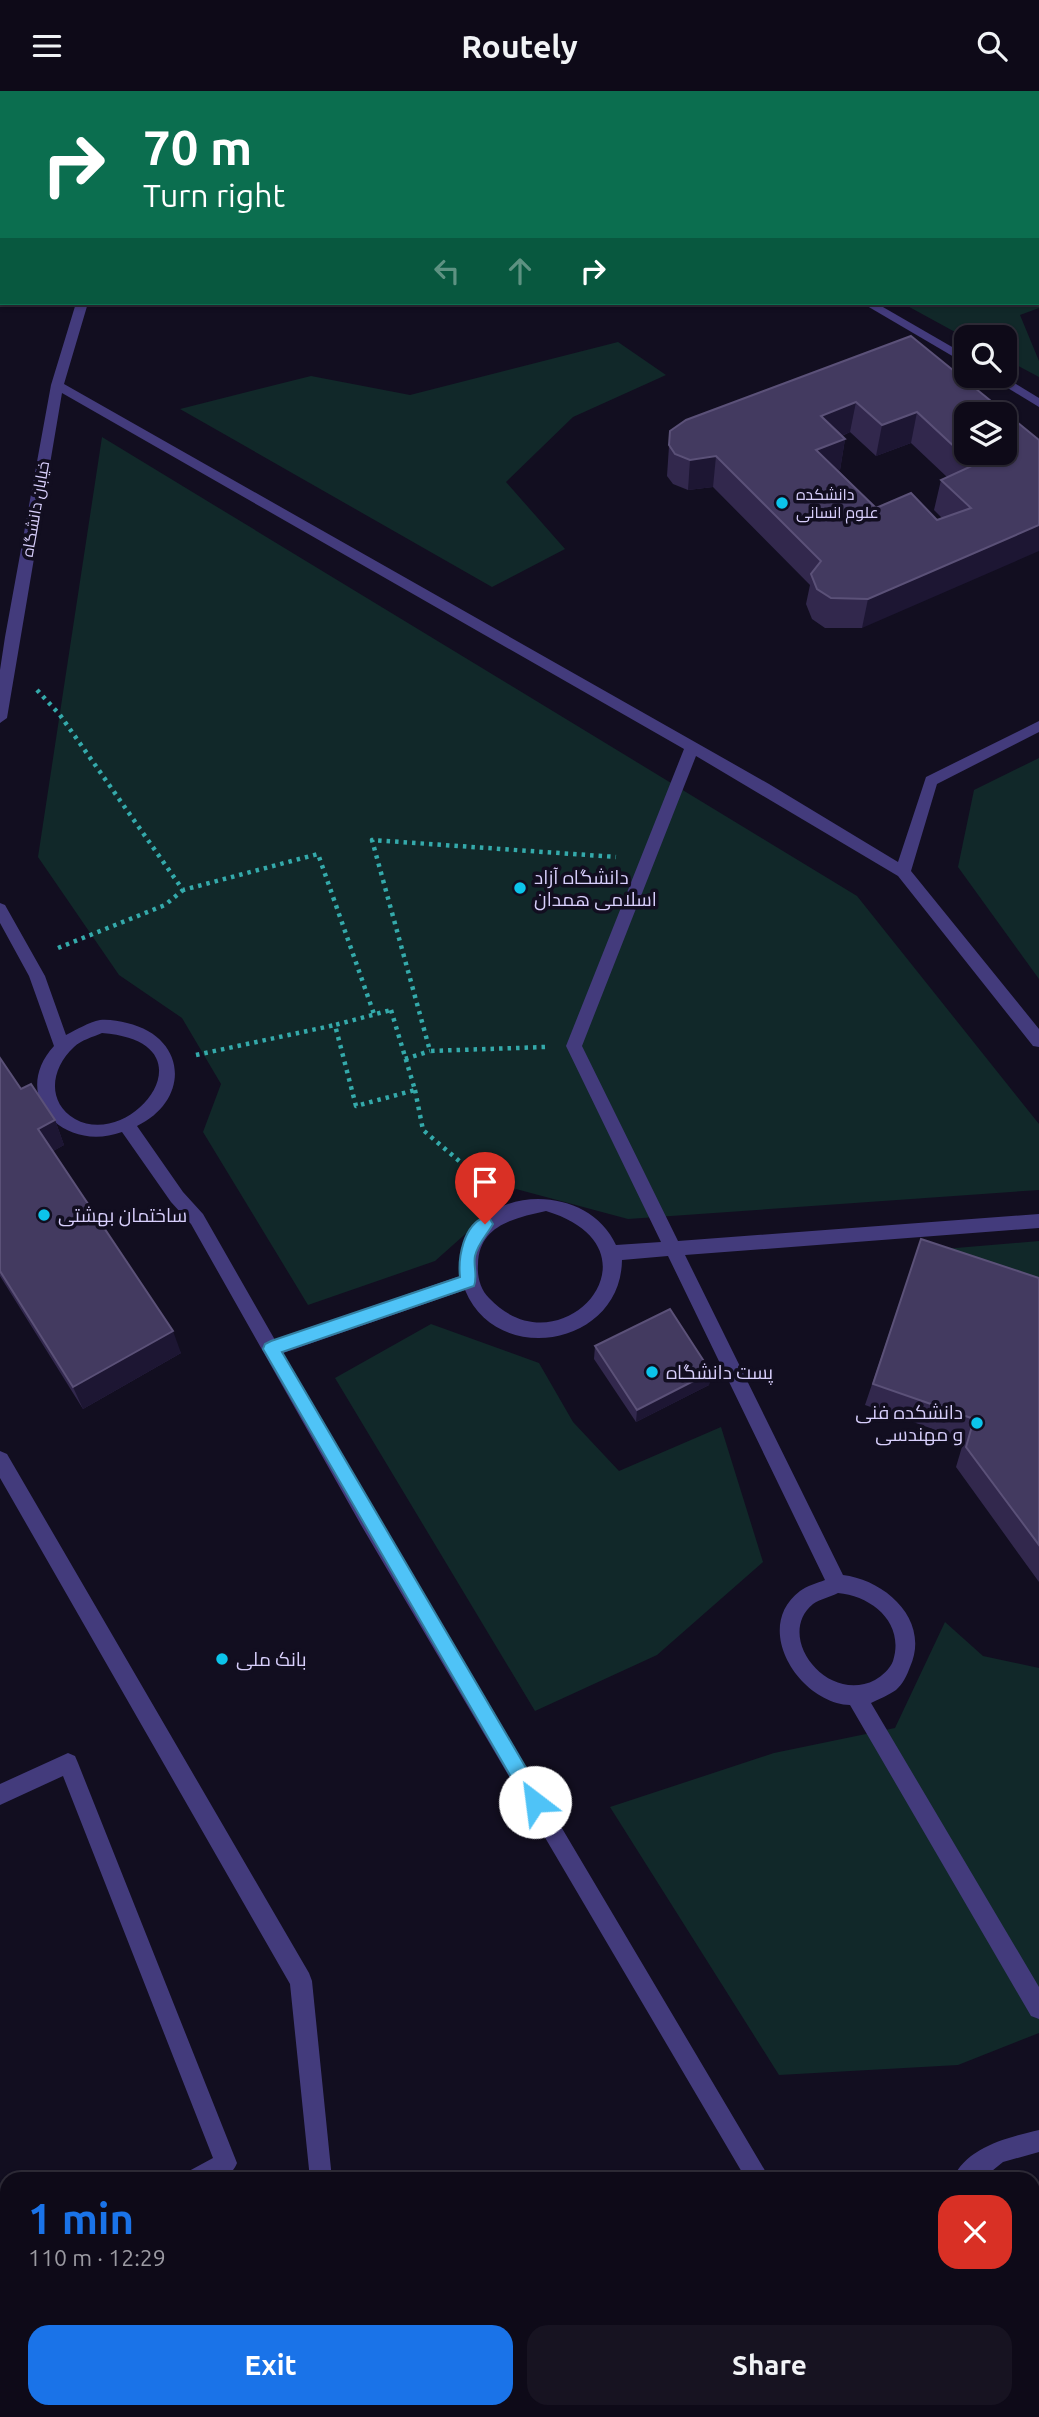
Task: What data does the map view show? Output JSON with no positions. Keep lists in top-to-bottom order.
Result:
{
  "streets": {
    "street": ["خیابان دانشگاه"]
  },
  "places": [
    "دانشکده علوم انسانی",
    "دانشگاه آزاد اسلامی همدان",
    "ساختمان بهشتی",
    "پست دانشگاه",
    "دانشکده فنی و مهندسی",
    "بانک ملی"
  ],
  "page": {
    "header": "Routely",
    "turn": ["70 m", "Turn right"],
    "heading": ["1 min", "110 m · 12:29"],
    "buttons": ["Exit", "Share"]
  }
}
